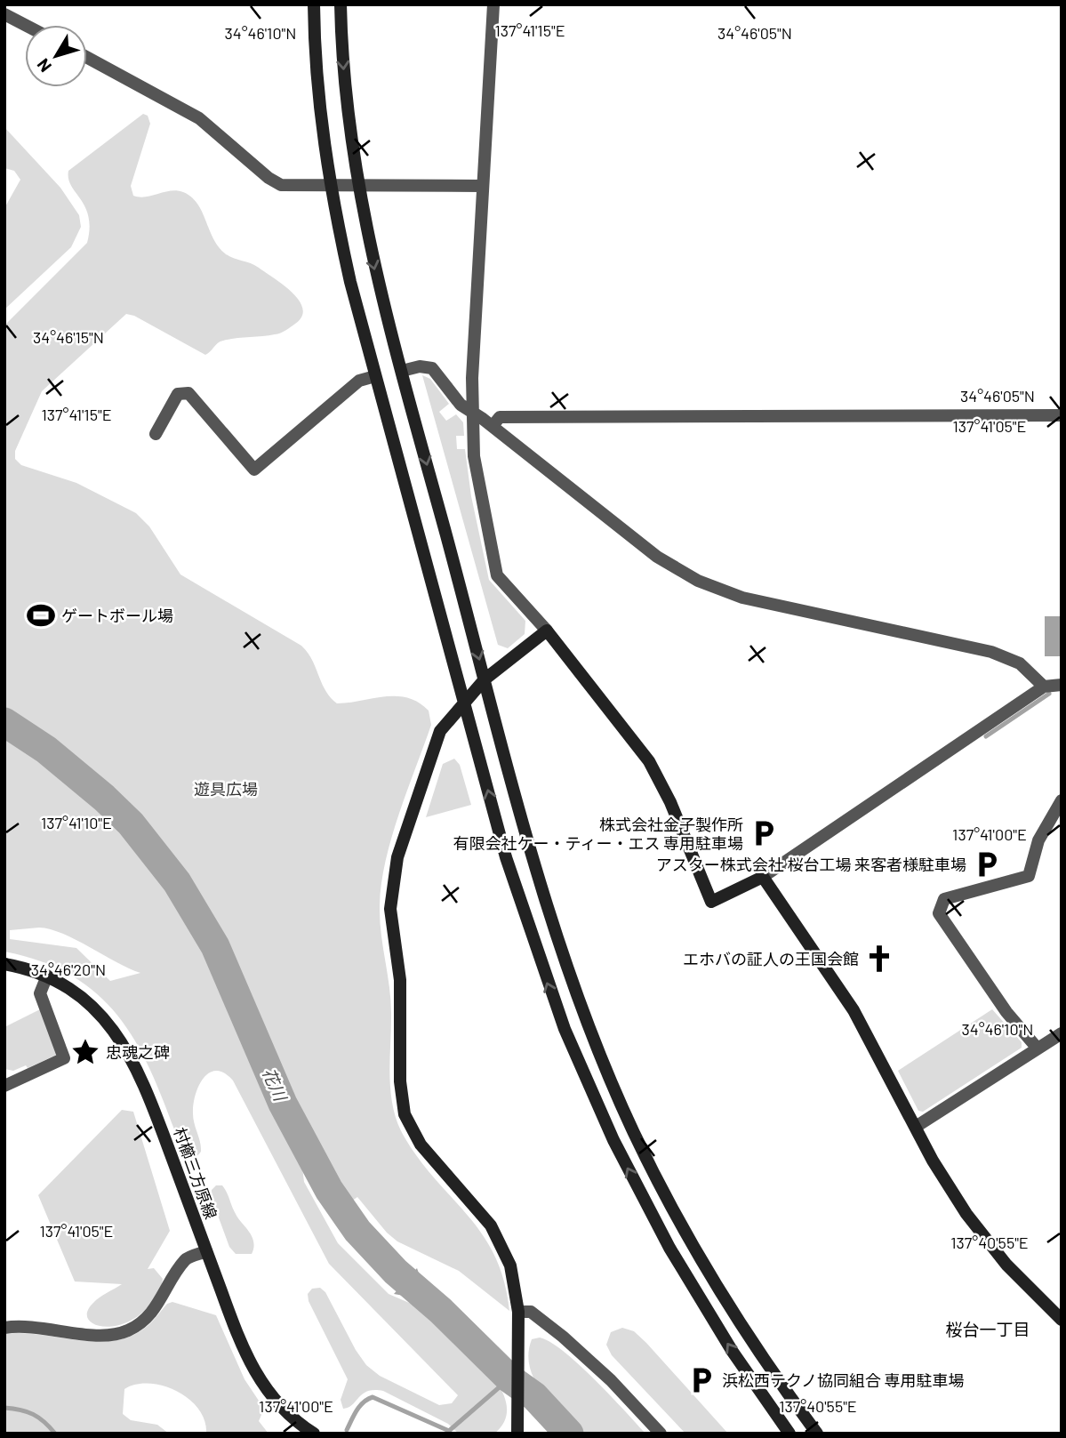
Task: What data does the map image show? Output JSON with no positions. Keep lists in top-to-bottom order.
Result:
{
  "streets": {
    "street": ["村櫛三方原線"]
  },
  "districts": ["桜台一丁目"],
  "water": ["花川"],
  "parks": ["遊具広場"],
  "places": {
    "sports": ["ゲートボール場"],
    "parking": ["株式会社金子製作所 有限会社ケー・ティー・エス 専用駐車場", "アスター株式会社 桜台工場 来客者様駐車場", "浜松西テクノ協同組合 専用駐車場"],
    "church": ["エホバの証人の王国会館"],
    "place": ["忠魂之碑"]
  },
  "north": "bottom left",
  "coordinates": [
    "137°41'15\"E",
    "34°46'10\"N",
    "34°46'05\"N",
    "34°46'15\"N",
    "137°41'05\"E",
    "137°41'10\"E",
    "137°41'00\"E",
    "34°46'20\"N",
    "137°40'55\"E"
  ]
}
